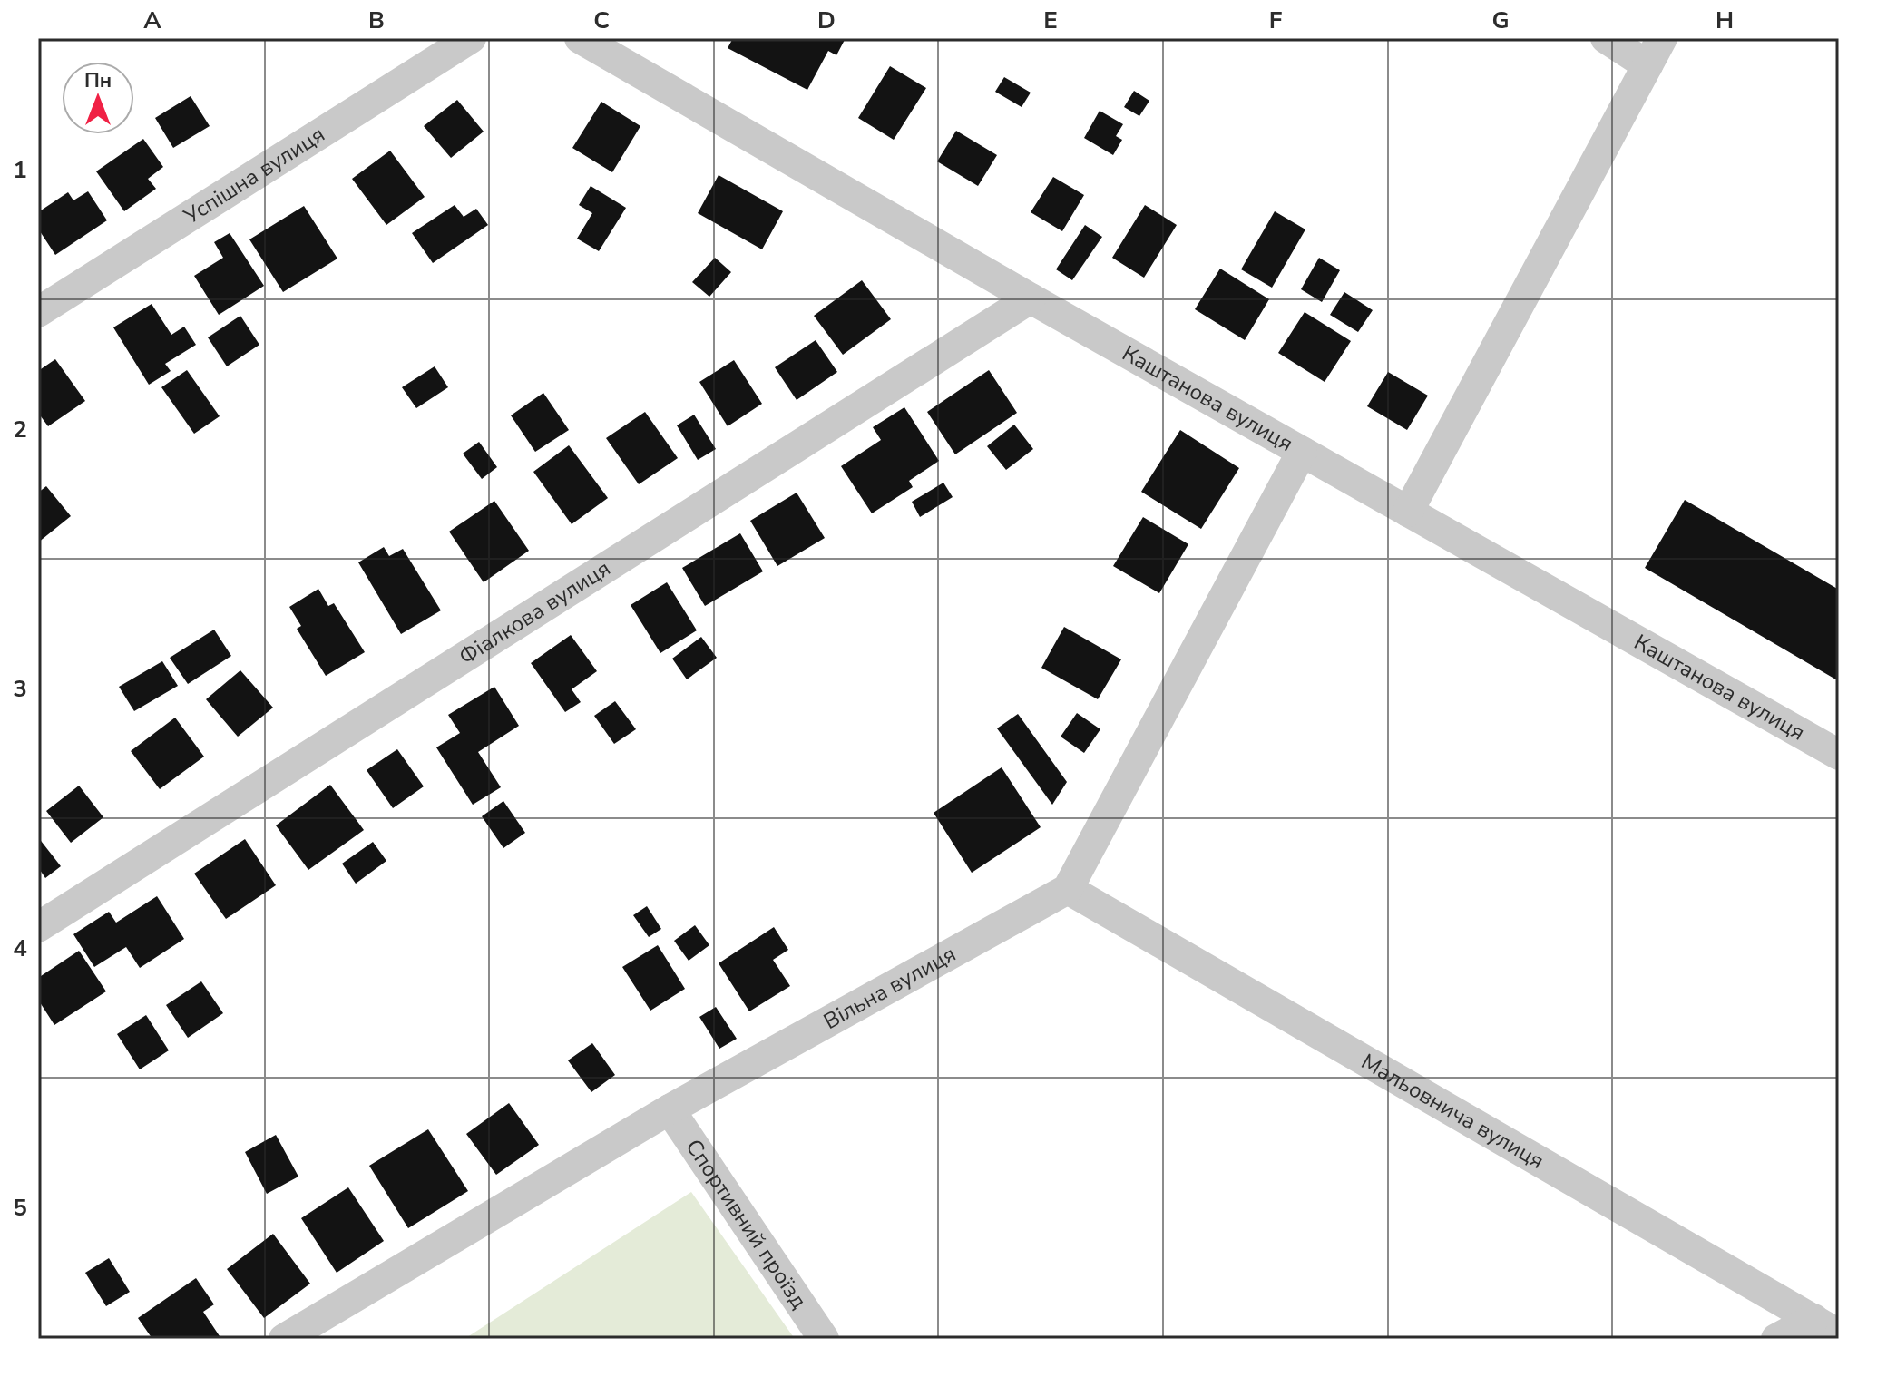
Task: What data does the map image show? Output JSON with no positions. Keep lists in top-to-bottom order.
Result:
{
  "streets": {
    "street": [
      "Успішна вулиця",
      "Каштанова вулиця",
      "Фіалкова вулиця",
      "Вільна вулиця",
      "Мальовнича вулиця",
      "Спортивний проїзд"
    ]
  },
  "crossings": [
    ["Каштанова вулиця", "Фіалкова вулиця"],
    ["Вільна вулиця", "Мальовнича вулиця"],
    ["Вільна вулиця", "Спортивний проїзд"]
  ],
  "north": "top",
  "grid": {
    "columns": [
      "A",
      "B",
      "C",
      "D",
      "E",
      "F",
      "G",
      "H"
    ],
    "rows": [
      "1",
      "2",
      "3",
      "4",
      "5"
    ]
  }
}
